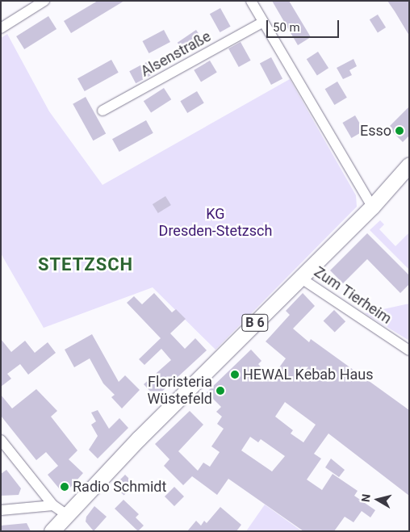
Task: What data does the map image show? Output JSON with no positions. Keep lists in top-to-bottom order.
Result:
{
  "streets": {
    "main road": ["B 6"],
    "street": ["Alsenstraße", "Zum Tierheim"]
  },
  "crossings": [
    ["Zum Tierheim", "B 6"]
  ],
  "districts": ["STETZSCH"],
  "parks": ["KG Dresden-Stetzsch"],
  "places": [
    "Esso",
    "HEWAL Kebab Haus",
    "Floristeria Wüstefeld",
    "Radio Schmidt"
  ],
  "scale_bar": "50 m",
  "north": "left"
}
